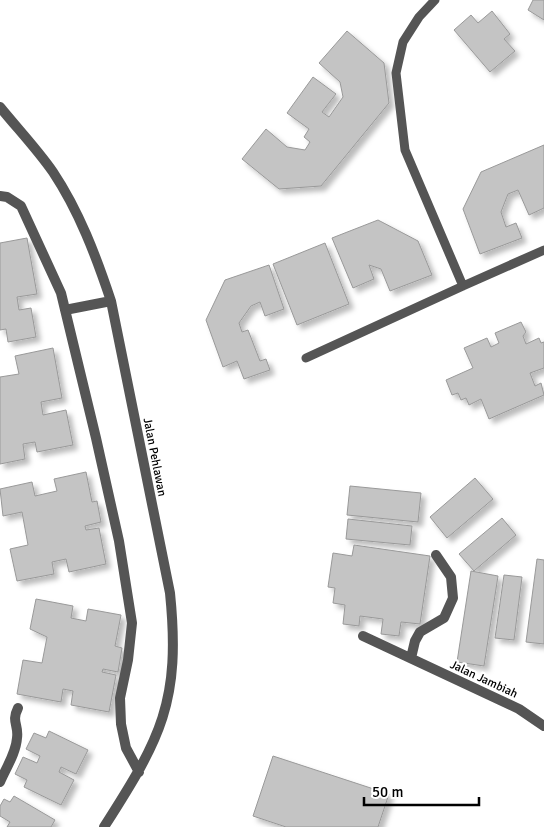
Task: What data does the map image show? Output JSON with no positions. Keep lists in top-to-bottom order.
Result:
{
  "streets": {
    "street": ["Jalan Pehlawan", "Jalan Jambiah"]
  },
  "scale_bar": "50 m"
}
